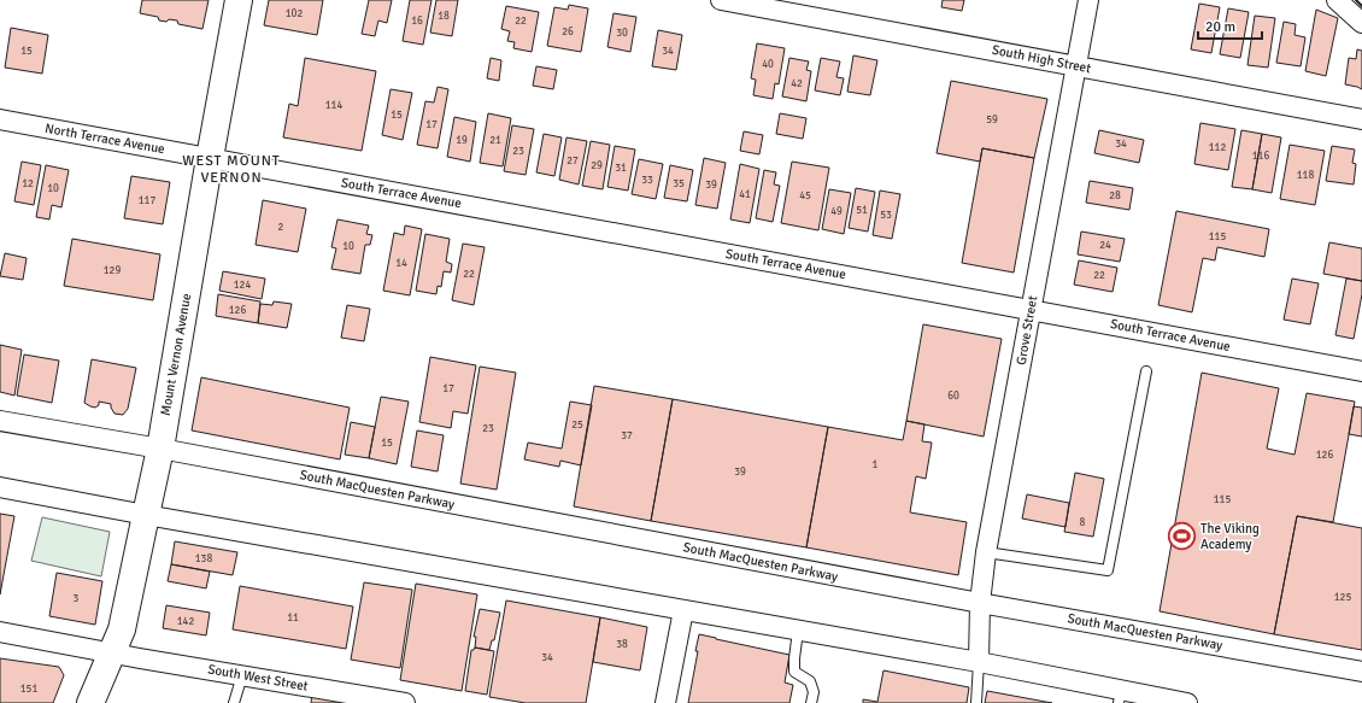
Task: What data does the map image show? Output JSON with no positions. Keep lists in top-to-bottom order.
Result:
{
  "streets": {
    "main road": ["Mount Vernon Avenue"],
    "street": [
      "South High Street",
      "North Terrace Avenue",
      "South Terrace Avenue",
      "Grove Street",
      "South MacQuesten Parkway",
      "South West Street"
    ]
  },
  "crossings": [
    ["South High Street", "Grove Street"],
    ["North Terrace Avenue", "South Terrace Avenue"],
    ["North Terrace Avenue", "Mount Vernon Avenue"],
    ["South Terrace Avenue", "Grove Street"],
    ["South Terrace Avenue", "Mount Vernon Avenue"],
    ["Grove Street", "South MacQuesten Parkway"],
    ["Mount Vernon Avenue", "South MacQuesten Parkway"],
    ["Mount Vernon Avenue", "South West Street"]
  ],
  "districts": ["WEST MOUNT VERNON"],
  "places": {
    "sports": ["The Viking Academy"]
  },
  "house_numbers": [
    "102",
    "18",
    "16",
    "22",
    "26",
    "30",
    "15",
    "34",
    "40",
    "42",
    "114",
    "15",
    "59",
    "17",
    "19",
    "21",
    "34",
    "112",
    "23",
    "116",
    "27",
    "29",
    "31",
    "118",
    "33",
    "12",
    "35",
    "39",
    "10",
    "41",
    "45",
    "28",
    "117",
    "51",
    "49",
    "53",
    "2",
    "115",
    "24",
    "10",
    "14",
    "129",
    "22",
    "22",
    "124",
    "126",
    "17",
    "60",
    "25",
    "23",
    "37",
    "15",
    "126",
    "1",
    "39",
    "115",
    "8",
    "138",
    "125",
    "3",
    "11",
    "142",
    "38",
    "34",
    "151"
  ],
  "scale_bar": "20 m"
}
